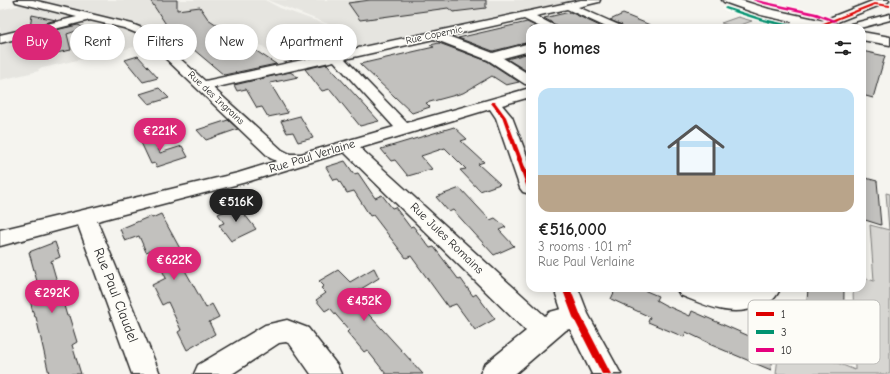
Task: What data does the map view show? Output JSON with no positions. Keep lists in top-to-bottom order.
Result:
{
  "streets": {
    "street": [
      "Rue Copernic",
      "Rue des Ingrains",
      "Rue Paul Verlaine",
      "Rue Jules Romains",
      "Rue Paul Claudel"
    ]
  },
  "crossings": [
    ["Rue Copernic", "Rue des Ingrains"],
    ["Rue des Ingrains", "Rue Paul Verlaine"],
    ["Rue Paul Verlaine", "Rue Jules Romains"],
    ["Rue Paul Verlaine", "Rue Paul Claudel"]
  ],
  "lines": ["transit line 10", "transit line 1", "transit line 3"],
  "legend": ["1", "3", "10"],
  "page": {
    "chip": [
      "Buy",
      "Rent",
      "Filters",
      "New",
      "Apartment"
    ],
    "heading": "5 homes",
    "list": [
      {
        "name": "€516,000",
        "note": "3 rooms · 101 m² · Rue Paul Verlaine"
      }
    ],
    "price": [
      "€221K",
      "€516K",
      "€622K",
      "€292K",
      "€452K"
    ]
  }
}
